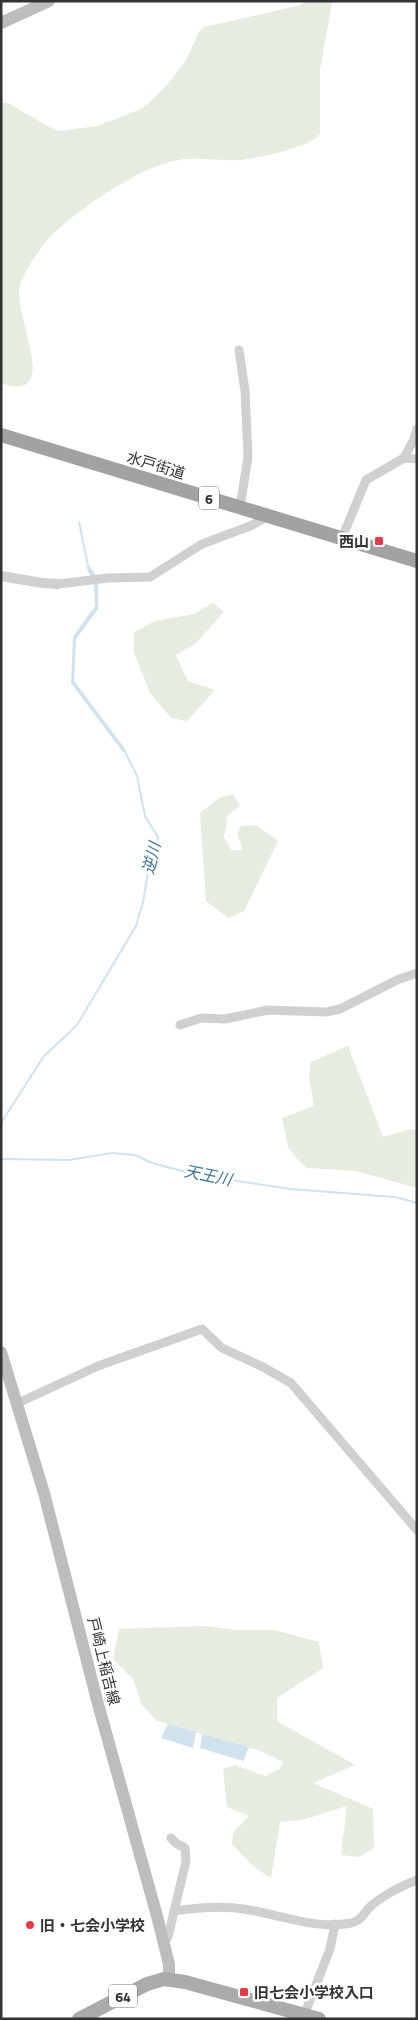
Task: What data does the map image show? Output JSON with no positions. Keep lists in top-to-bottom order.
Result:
{
  "streets": {
    "highway": ["水戸街道", "6"],
    "main road": ["戸崎上稲吉線", "64"]
  },
  "crossings": [
    ["戸崎上稲吉線", "64"]
  ],
  "water": ["逆川", "天王川"],
  "places": {
    "transit": ["西山", "旧七会小学校入口"],
    "other": ["旧・七会小学校"]
  }
}
